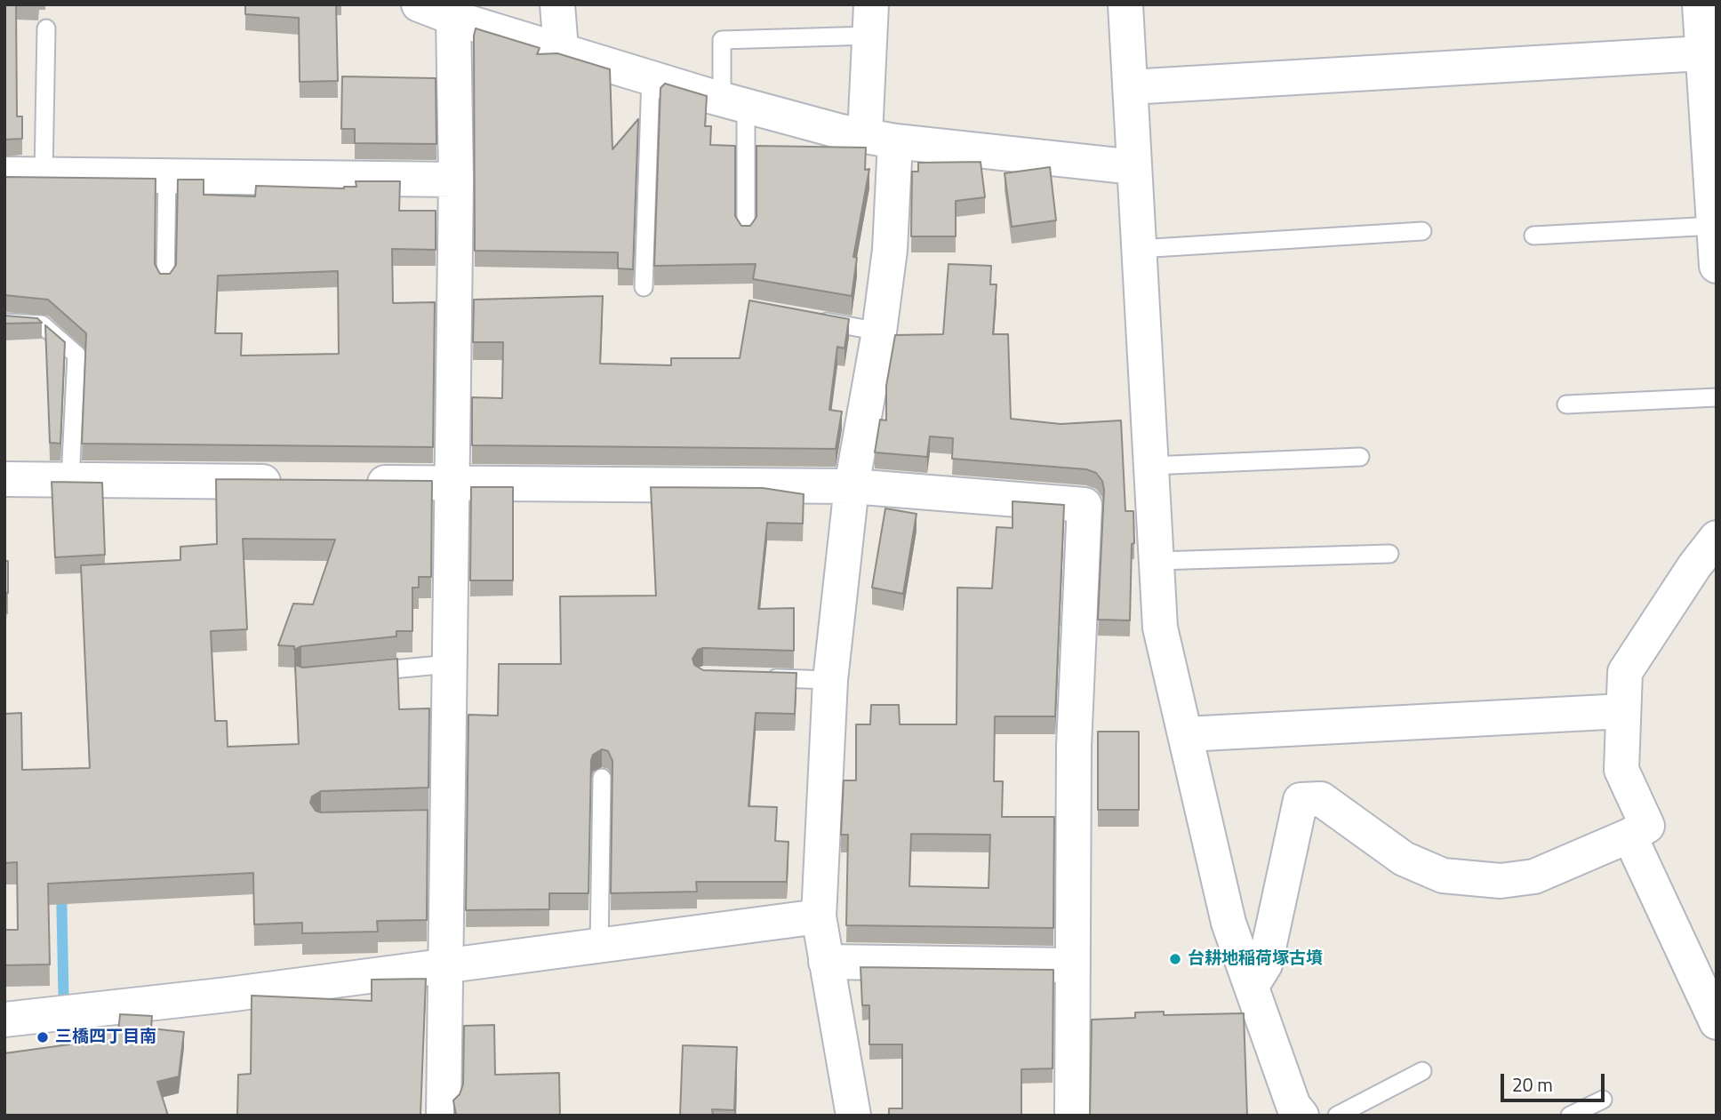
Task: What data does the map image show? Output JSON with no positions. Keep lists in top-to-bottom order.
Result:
{
  "places": ["台耕地稲荷塚古墳", "三橋四丁目南"],
  "scale_bar": "20 m"
}
